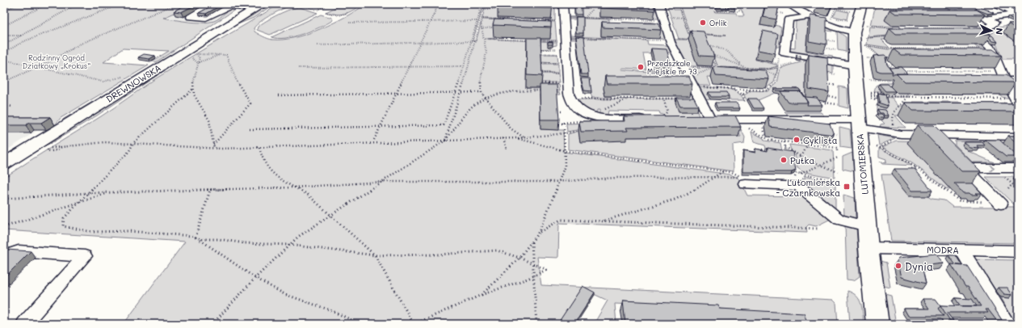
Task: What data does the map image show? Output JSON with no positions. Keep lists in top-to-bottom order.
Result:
{
  "streets": {
    "main road": ["DREWNOWSKA", "LUTOMIERSKA"],
    "street": ["MODRA"]
  },
  "crossings": [
    ["LUTOMIERSKA", "MODRA"]
  ],
  "parks": ["Rodzinny Ogród Działkowy „Krokus”"],
  "places": {
    "other": [
      "Orlik",
      "Przedszkole Miejskie nr 73",
      "Cyklista",
      "Putka",
      "Dynia"
    ],
    "transit": ["Lutomierska - Czarnkowska"]
  },
  "north": "right"
}
